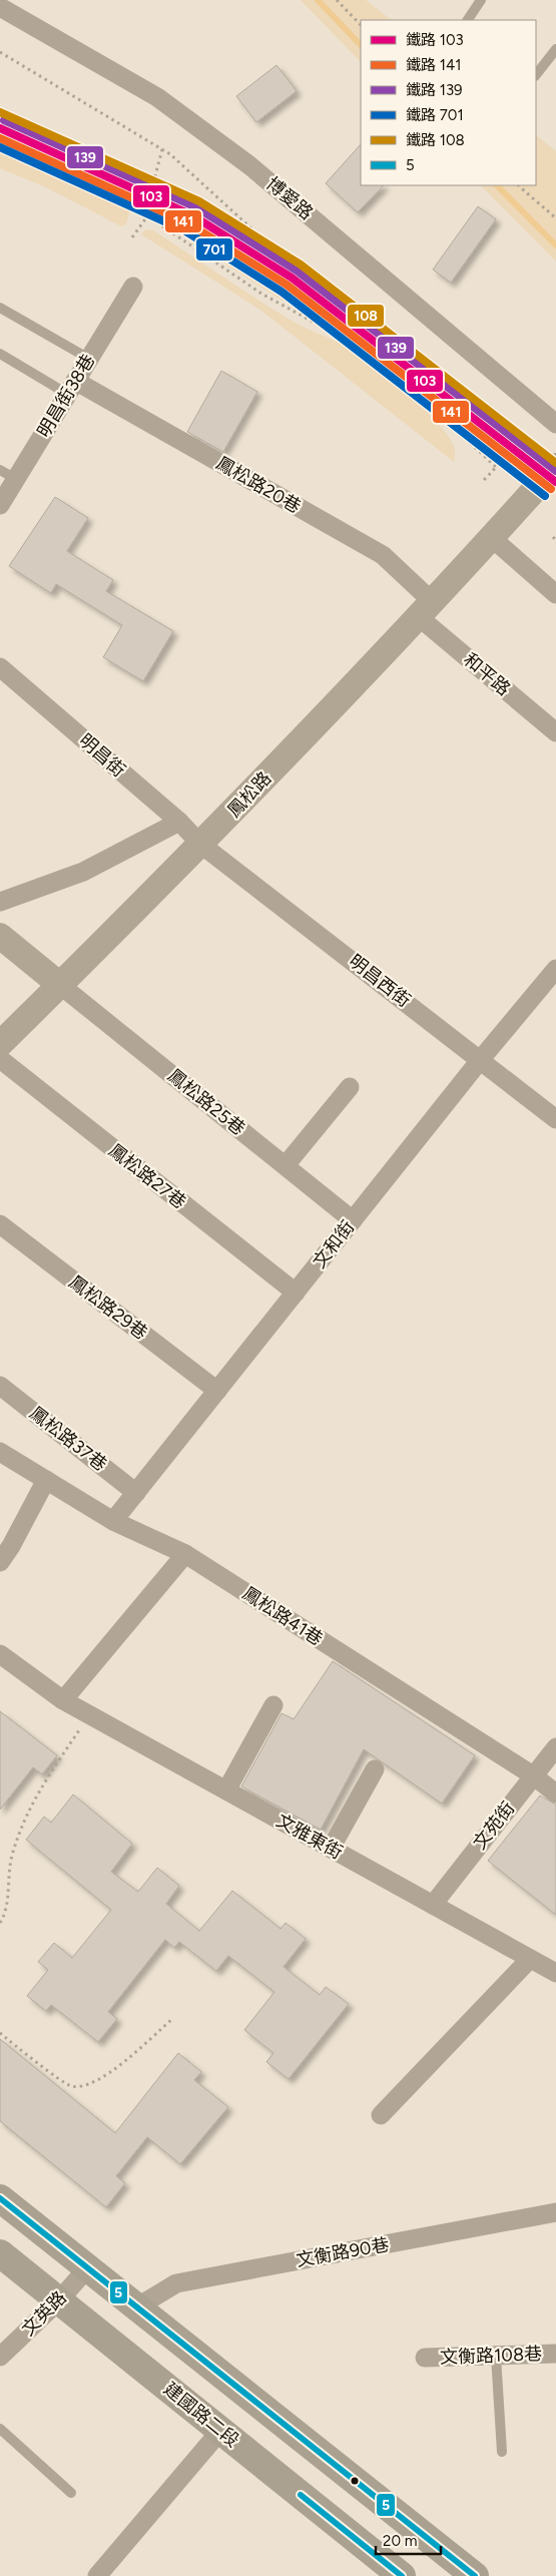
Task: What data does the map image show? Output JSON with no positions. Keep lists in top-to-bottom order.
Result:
{
  "streets": {
    "main road": ["建國路二段"],
    "street": [
      "博愛路",
      "明昌街38巷",
      "鳳松路20巷",
      "和平路",
      "明昌街",
      "鳳松路",
      "明昌西街",
      "鳳松路25巷",
      "鳳松路27巷",
      "文和街",
      "鳳松路29巷",
      "鳳松路37巷",
      "鳳松路41巷",
      "文苑街",
      "文雅東街",
      "文衡路90巷",
      "文英路",
      "文衡路108巷"
    ]
  },
  "crossings": [
    ["明昌街38巷", "鳳松路20巷"],
    ["鳳松路20巷", "和平路"],
    ["鳳松路20巷", "鳳松路"],
    ["和平路", "鳳松路"],
    ["明昌街", "鳳松路"],
    ["明昌街", "明昌西街"],
    ["鳳松路", "明昌西街"],
    ["鳳松路", "鳳松路25巷"],
    ["明昌西街", "文和街"],
    ["鳳松路25巷", "文和街"],
    ["鳳松路27巷", "文和街"],
    ["文和街", "鳳松路29巷"],
    ["文和街", "鳳松路37巷"],
    ["文和街", "鳳松路41巷"],
    ["鳳松路41巷", "文苑街"],
    ["文苑街", "文雅東街"],
    ["文英路", "建國路二段"]
  ],
  "lines": [
    "rail line 108",
    "rail line 139",
    "rail line 103",
    "rail line 141",
    "rail line 701",
    "transit line 5"
  ],
  "legend": [
    "鐵路 103",
    "鐵路 141",
    "鐵路 139",
    "鐵路 701",
    "鐵路 108",
    "5"
  ],
  "scale_bar": "20 m"
}
